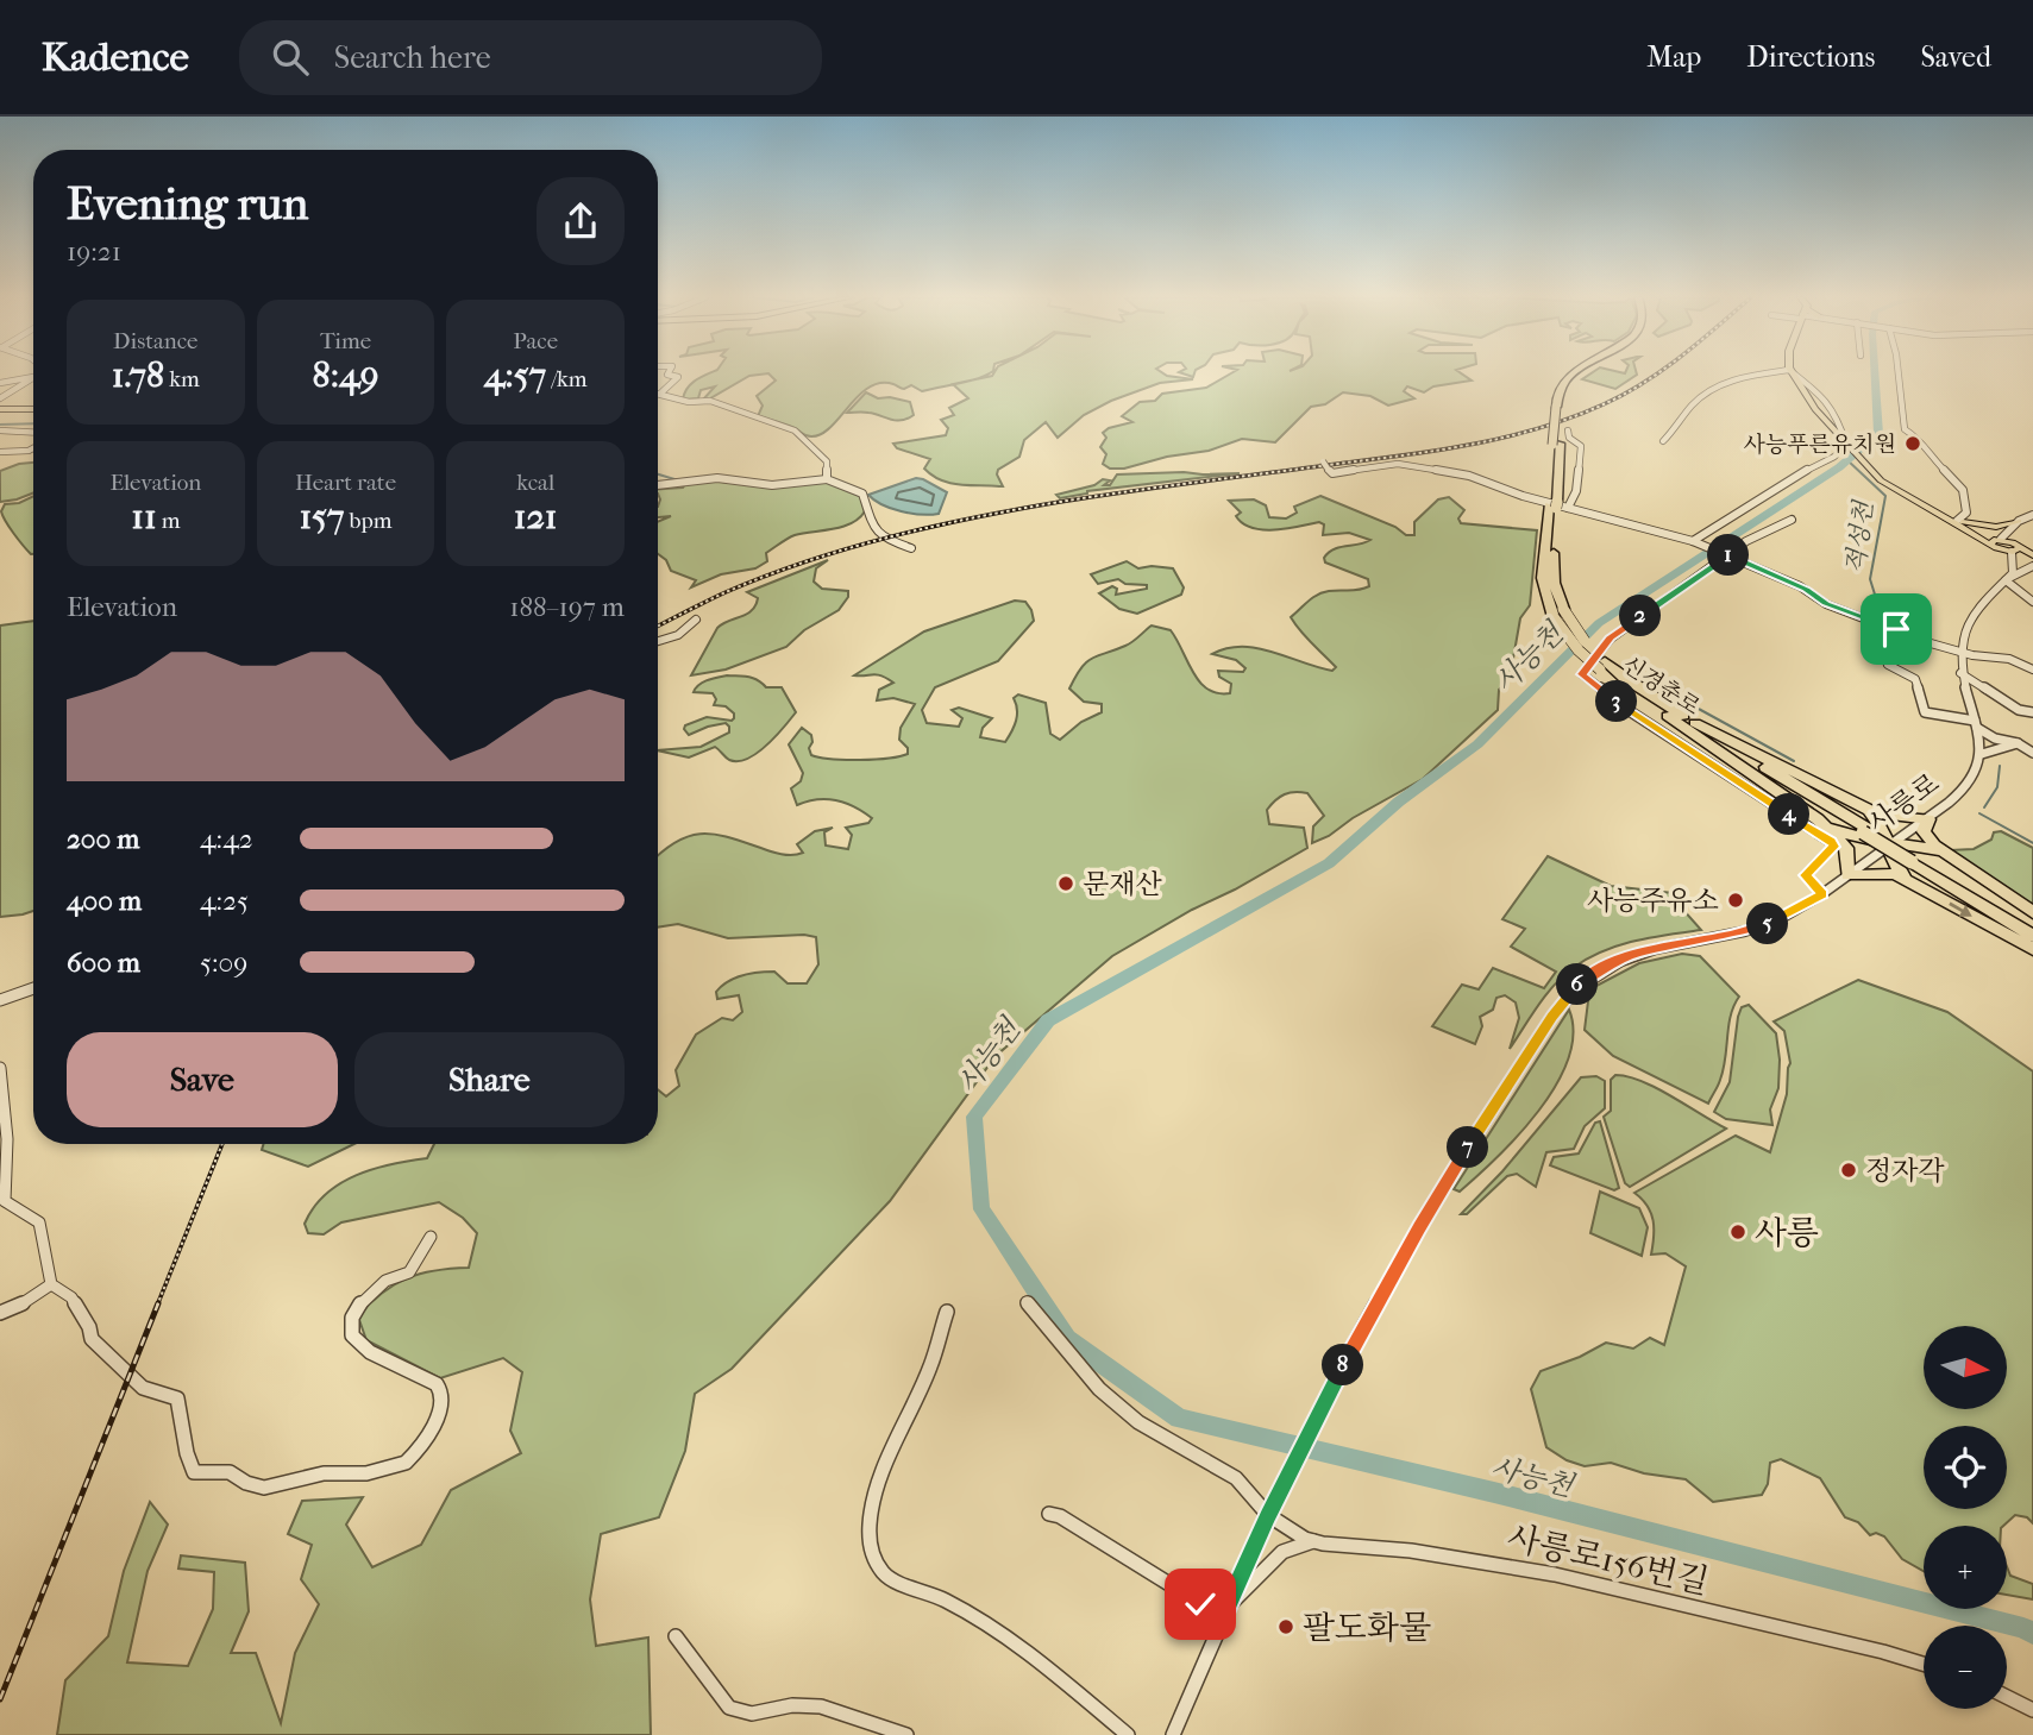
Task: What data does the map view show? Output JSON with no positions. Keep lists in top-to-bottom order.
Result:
{
  "streets": {
    "highway": ["신경춘로"],
    "street": ["사릉로", "사릉로156번길"]
  },
  "crossings": [
    ["사릉로", "사릉로156번길"]
  ],
  "water": ["적성천", "사능천"],
  "places": [
    "사능푸른유치원",
    "문재산",
    "사능주유소",
    "정자각",
    "사릉",
    "팔도화물"
  ],
  "north": "right",
  "page": {
    "header": "Kadence",
    "search": "Search here",
    "nav": ["Map", "Directions", "Saved"],
    "heading": ["Evening run", "19:21"],
    "stats": [
      ["Distance", "1.78 km"],
      ["Time", "8:49"],
      ["Pace", "4:57 /km"],
      ["Elevation", "11 m"],
      ["Heart rate", "157 bpm"],
      ["kcal", "121"]
    ],
    "pins": [
      "1",
      "2",
      "3",
      "4",
      "5",
      "6",
      "7",
      "8"
    ],
    "chart": ["Elevation", "188–197 m"],
    "list": [
      {
        "name": "200 m",
        "note": "4:42"
      },
      {
        "name": "400 m",
        "note": "4:25"
      },
      {
        "name": "600 m",
        "note": "5:09"
      }
    ],
    "buttons": ["Save", "Share"],
    "map_buttons": ["+", "−"]
  }
}
